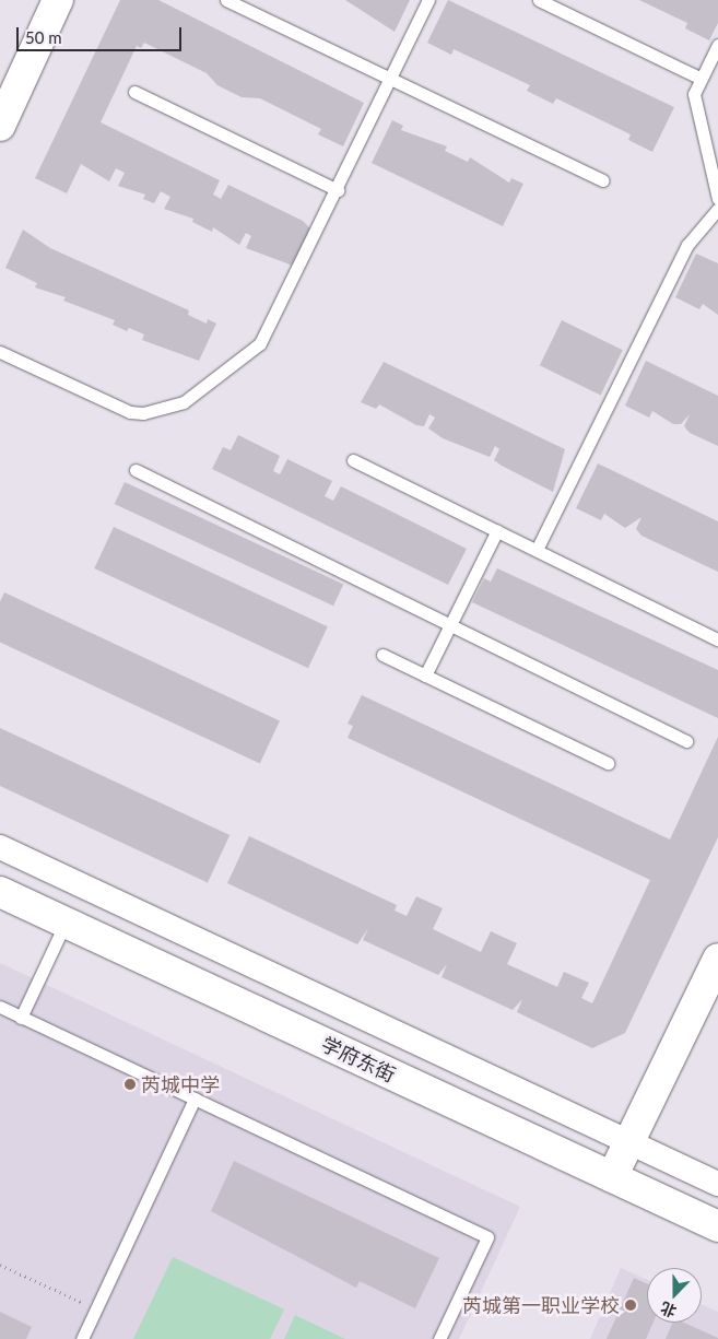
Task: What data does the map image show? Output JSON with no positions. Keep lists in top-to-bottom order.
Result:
{
  "streets": {
    "street": ["学府东街"]
  },
  "places": ["芮城中学", "芮城第一职业学校"],
  "scale_bar": "50 m",
  "north": "bottom"
}
